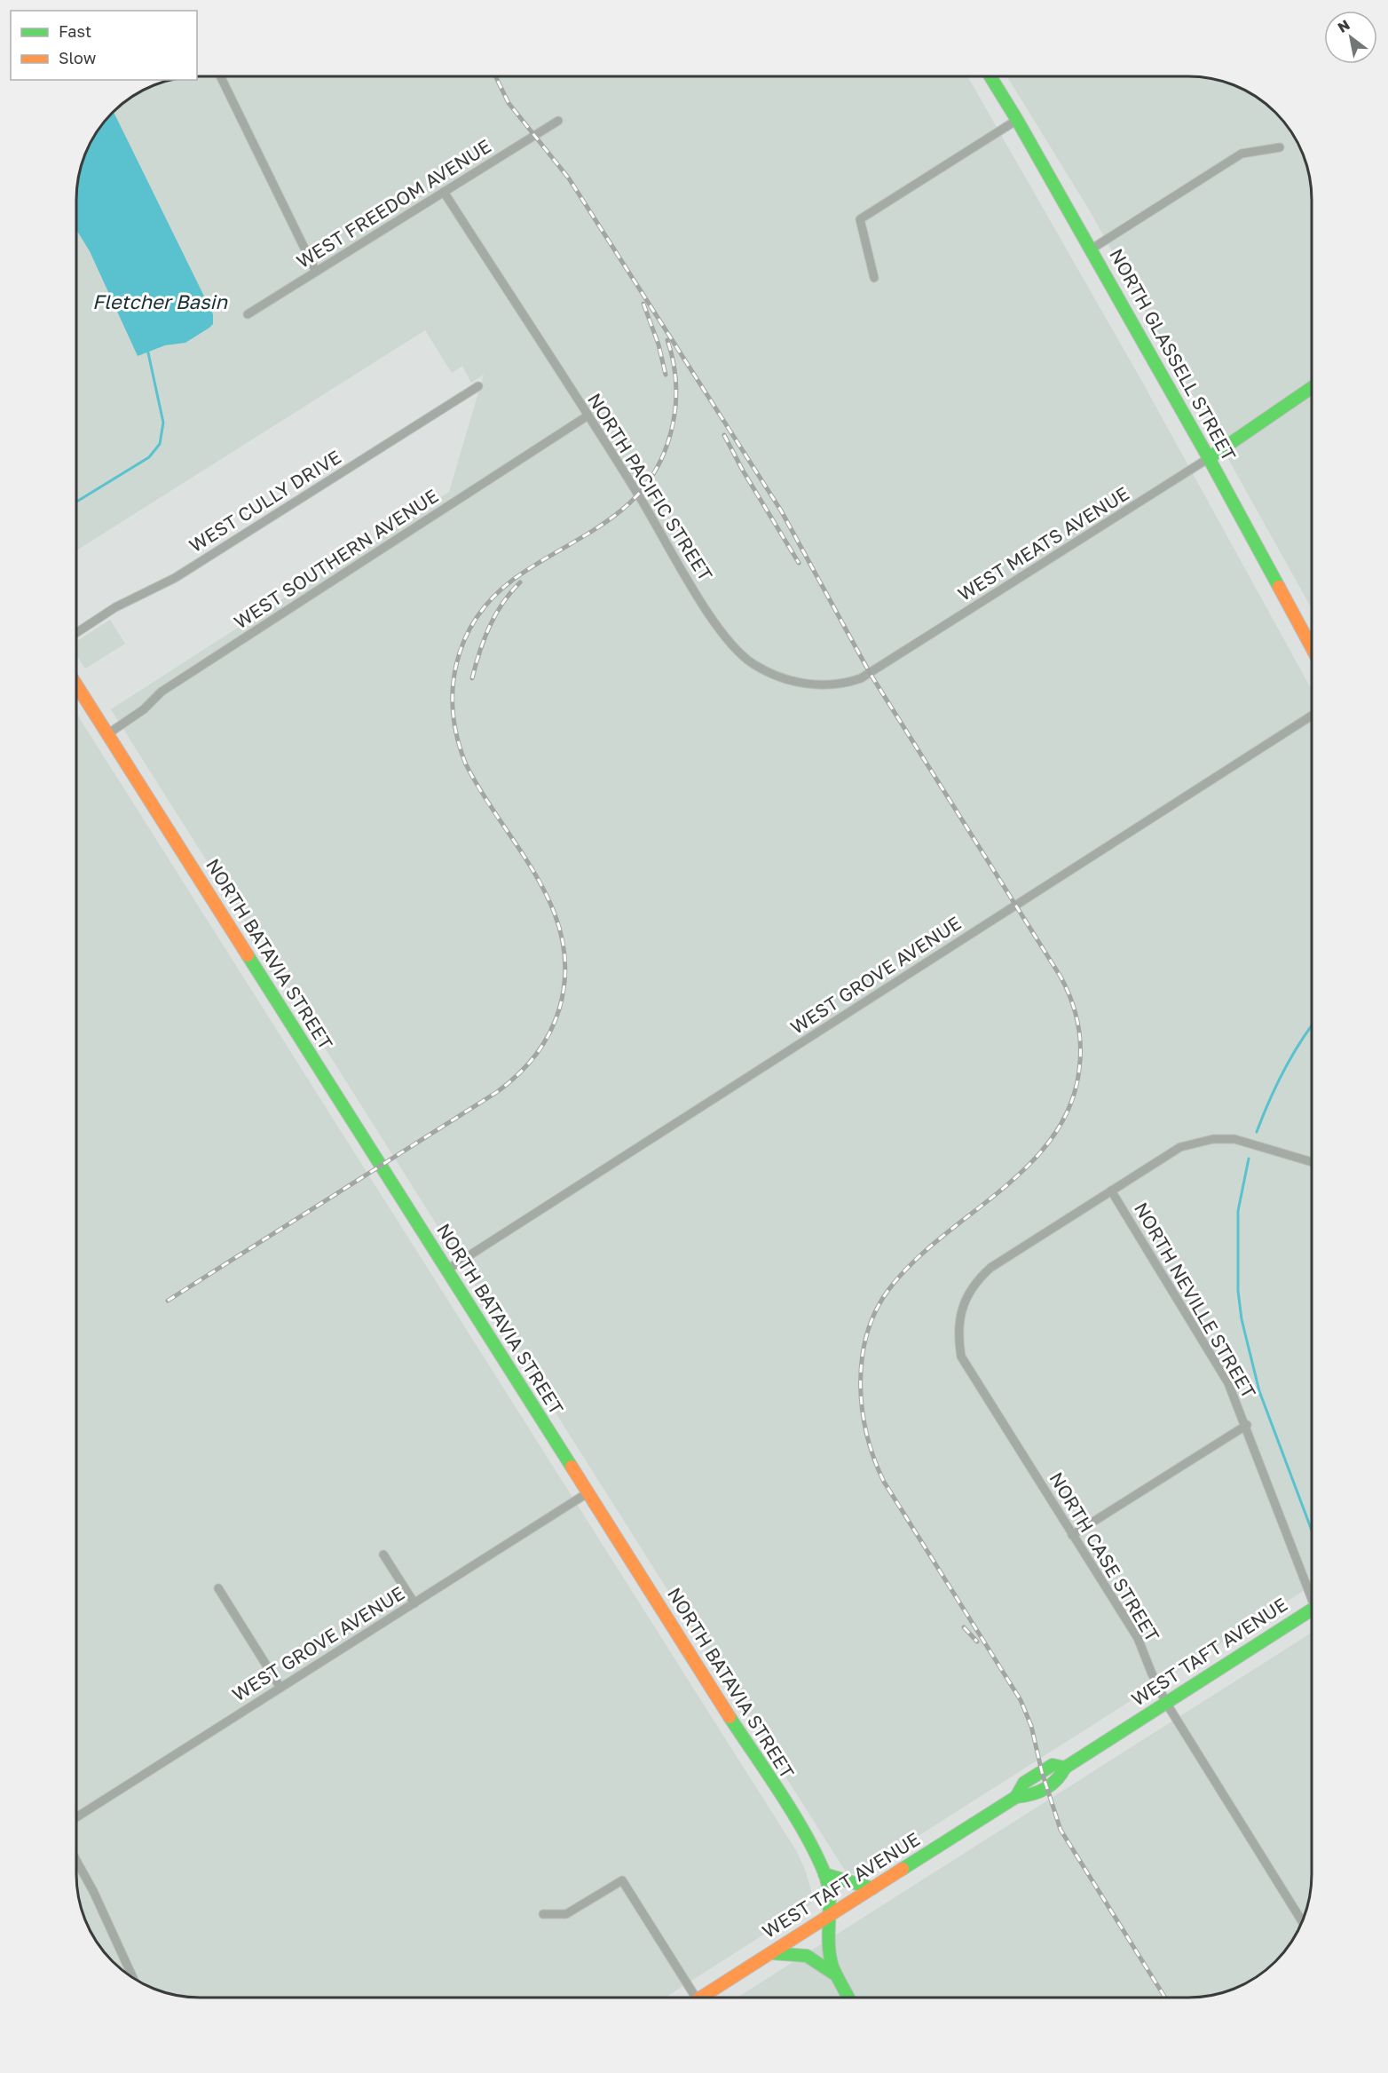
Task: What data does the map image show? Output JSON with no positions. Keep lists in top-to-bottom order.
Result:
{
  "streets": {
    "main road": ["NORTH GLASSELL STREET", "NORTH BATAVIA STREET", "WEST TAFT AVENUE"],
    "street": [
      "WEST FREEDOM AVENUE",
      "NORTH PACIFIC STREET",
      "WEST CULLY DRIVE",
      "WEST MEATS AVENUE",
      "WEST SOUTHERN AVENUE",
      "WEST GROVE AVENUE",
      "NORTH NEVILLE STREET",
      "NORTH CASE STREET"
    ]
  },
  "crossings": [
    ["WEST FREEDOM AVENUE", "NORTH PACIFIC STREET"],
    ["NORTH GLASSELL STREET", "WEST MEATS AVENUE"],
    ["NORTH PACIFIC STREET", "WEST MEATS AVENUE"],
    ["NORTH PACIFIC STREET", "WEST SOUTHERN AVENUE"],
    ["WEST SOUTHERN AVENUE", "NORTH BATAVIA STREET"],
    ["NORTH BATAVIA STREET", "WEST GROVE AVENUE"],
    ["NORTH BATAVIA STREET", "WEST TAFT AVENUE"],
    ["NORTH NEVILLE STREET", "NORTH CASE STREET"],
    ["NORTH CASE STREET", "WEST TAFT AVENUE"]
  ],
  "water": ["Fletcher Basin"],
  "legend": ["Fast", "Slow"],
  "north": "top left"
}
